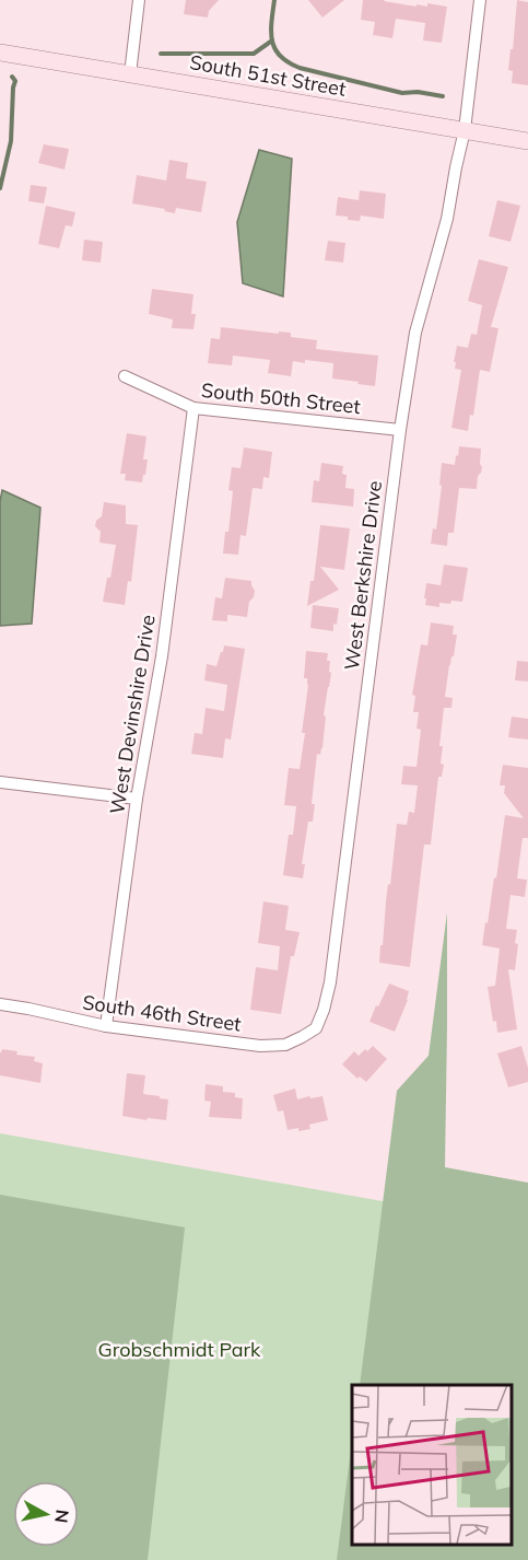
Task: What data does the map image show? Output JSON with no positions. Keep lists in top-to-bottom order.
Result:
{
  "streets": {
    "street": [
      "South 51st Street",
      "South 50th Street",
      "West Berkshire Drive",
      "West Devinshire Drive",
      "South 46th Street"
    ]
  },
  "crossings": [
    ["South 51st Street", "West Berkshire Drive"],
    ["South 50th Street", "West Berkshire Drive"],
    ["South 50th Street", "West Devinshire Drive"],
    ["West Berkshire Drive", "South 46th Street"],
    ["West Devinshire Drive", "South 46th Street"]
  ],
  "parks": ["Grobschmidt Park"],
  "north": "right"
}
